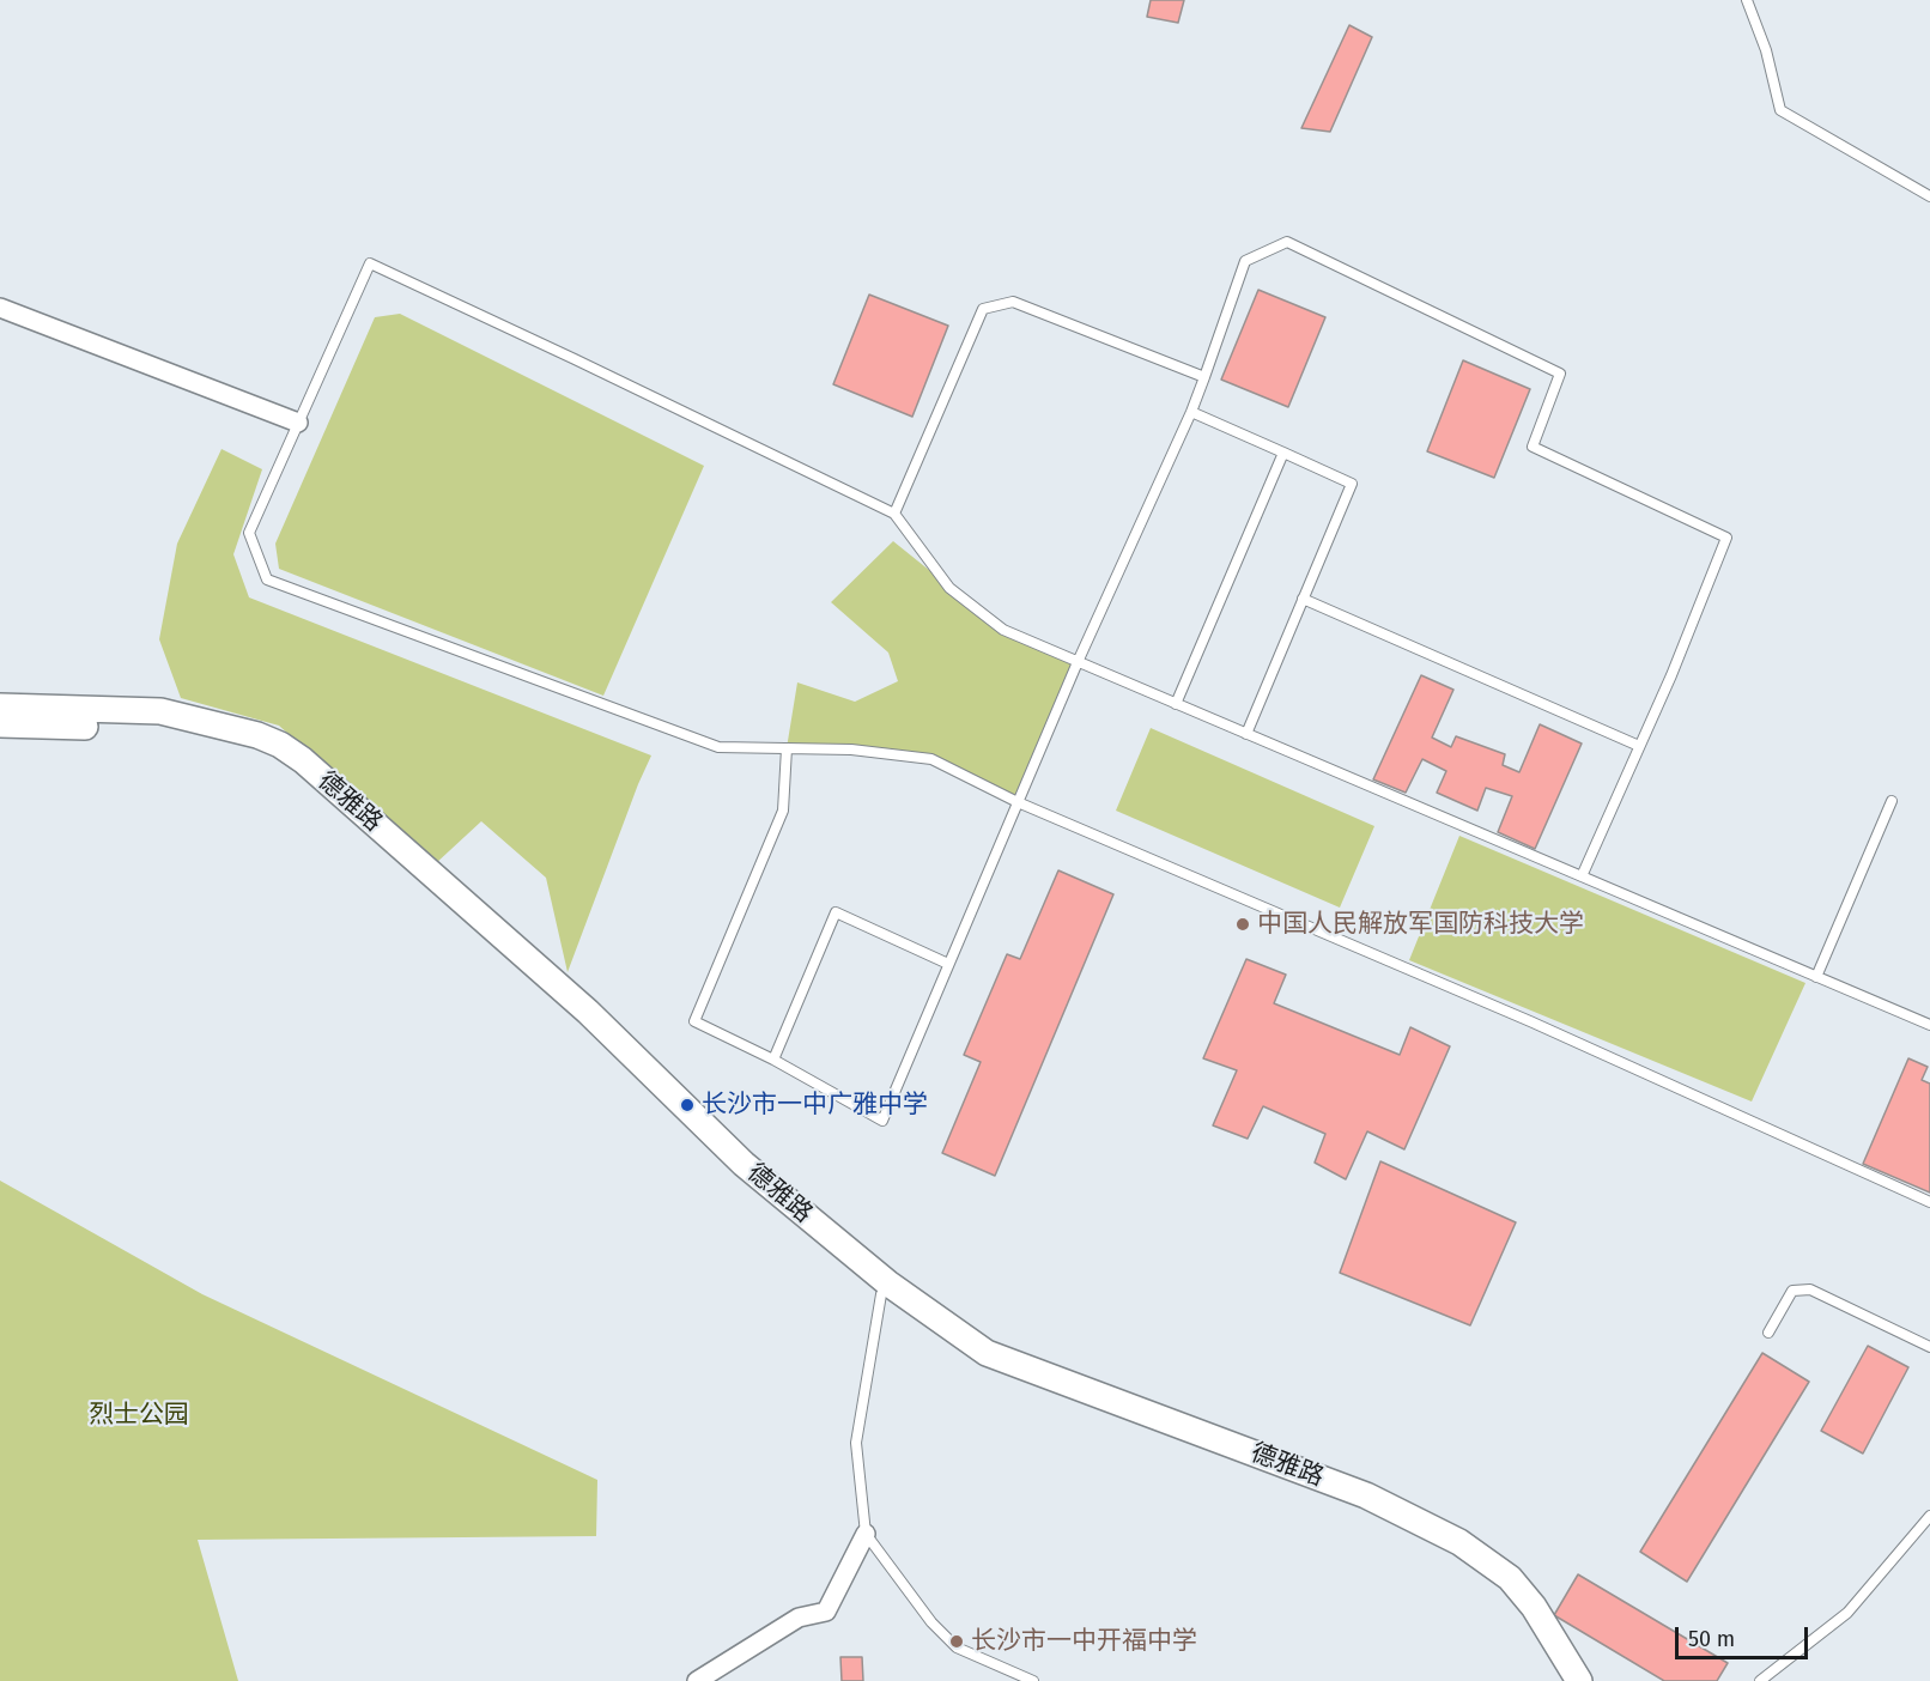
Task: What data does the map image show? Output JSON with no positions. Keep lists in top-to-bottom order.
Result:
{
  "streets": {
    "street": ["德雅路"]
  },
  "parks": ["烈士公园"],
  "places": ["中国人民解放军国防科技大学", "长沙市一中广雅中学", "长沙市一中开福中学"],
  "scale_bar": "50 m"
}
